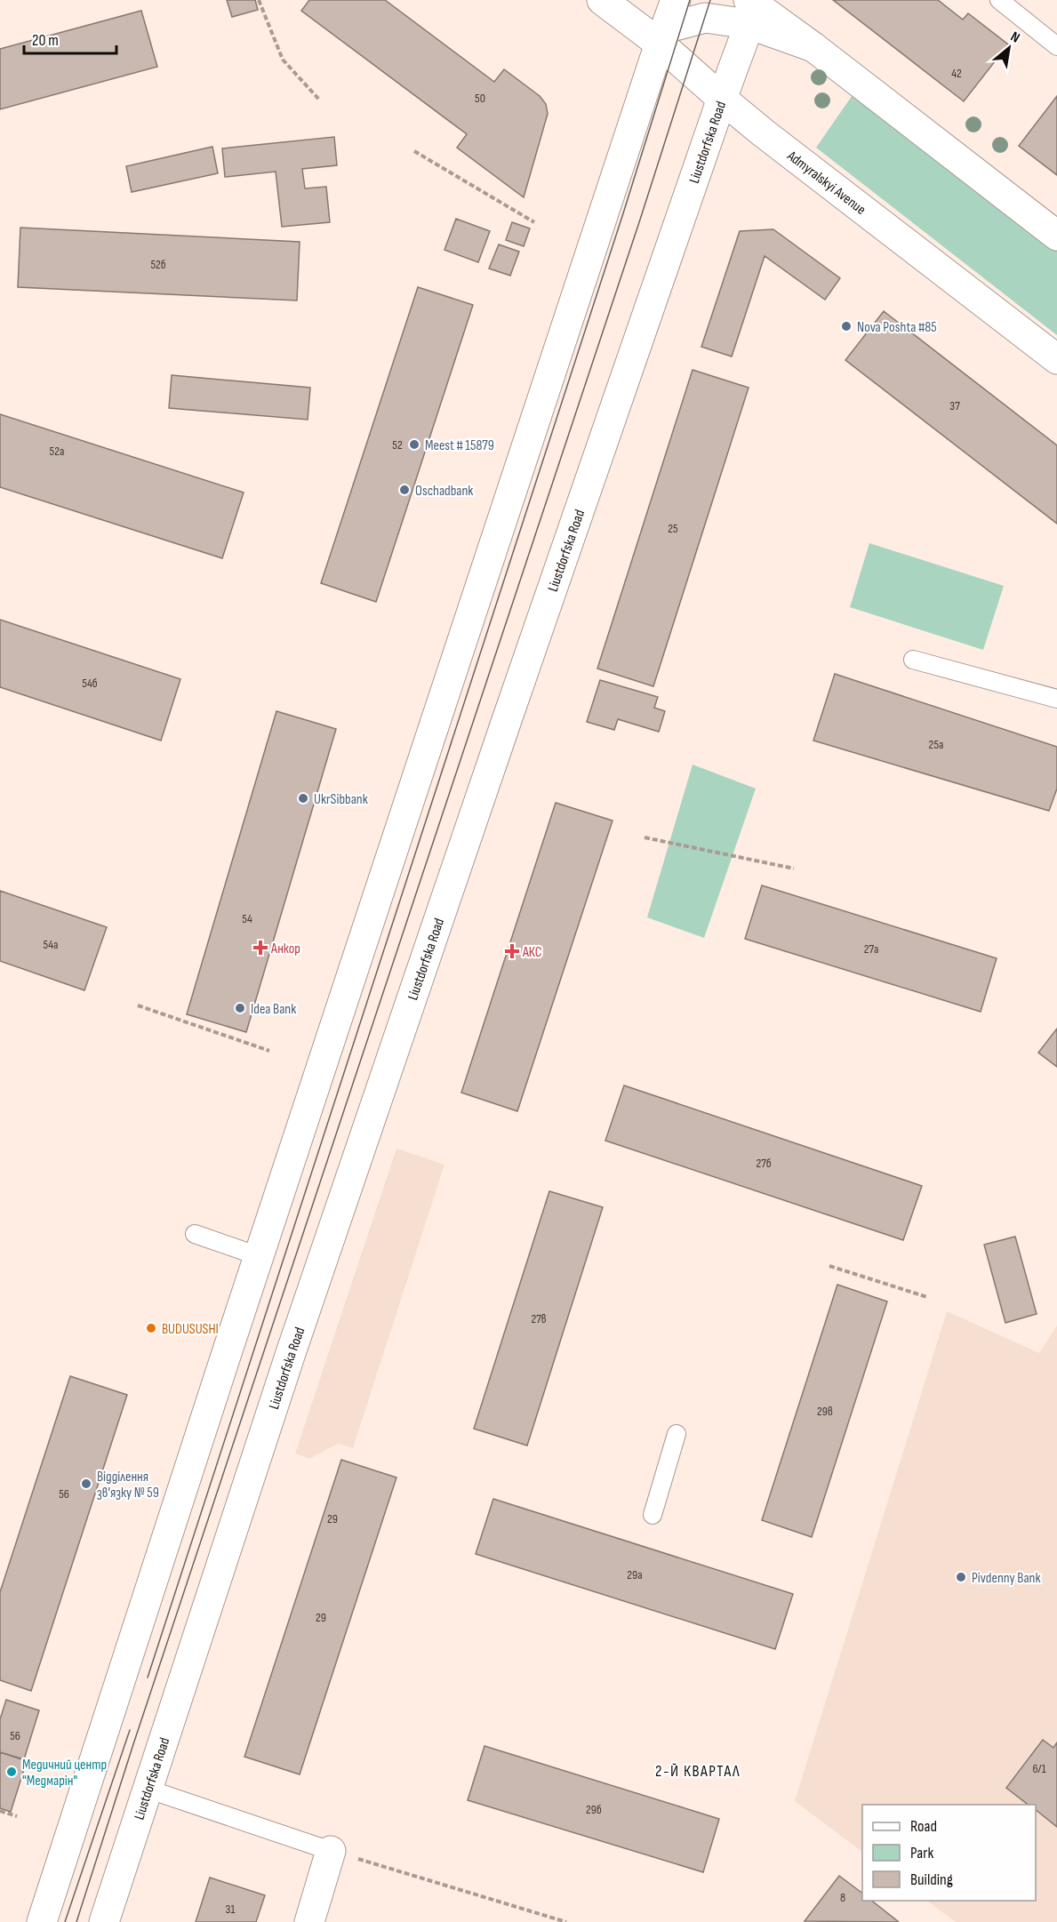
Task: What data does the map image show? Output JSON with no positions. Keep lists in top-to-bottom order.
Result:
{
  "streets": {
    "main road": ["Liustdorfska Road", "Admyralskyi Avenue"]
  },
  "crossings": [
    ["Liustdorfska Road", "Admyralskyi Avenue"]
  ],
  "districts": ["2-Й КВАРТАЛ"],
  "places": {
    "other": [
      "Nova Poshta #85",
      "Meest # 15879",
      "Oschadbank",
      "UkrSibbank",
      "Idea Bank",
      "BUDUSUSHI",
      "Відділення зв'язку № 59",
      "Pivdenny Bank",
      "Медичний центр \"Медмарін\""
    ],
    "health": ["Анкор", "АКС"]
  },
  "house_numbers": [
    "42",
    "50",
    "52б",
    "37",
    "52",
    "52а",
    "25",
    "54б",
    "25а",
    "54",
    "54а",
    "27а",
    "27б",
    "27в",
    "29в",
    "56",
    "29",
    "29а",
    "29",
    "56",
    "6/1",
    "29б",
    "8",
    "31"
  ],
  "legend": ["Road", "Park", "Building"],
  "scale_bar": "20 m",
  "north": "top right"
}
